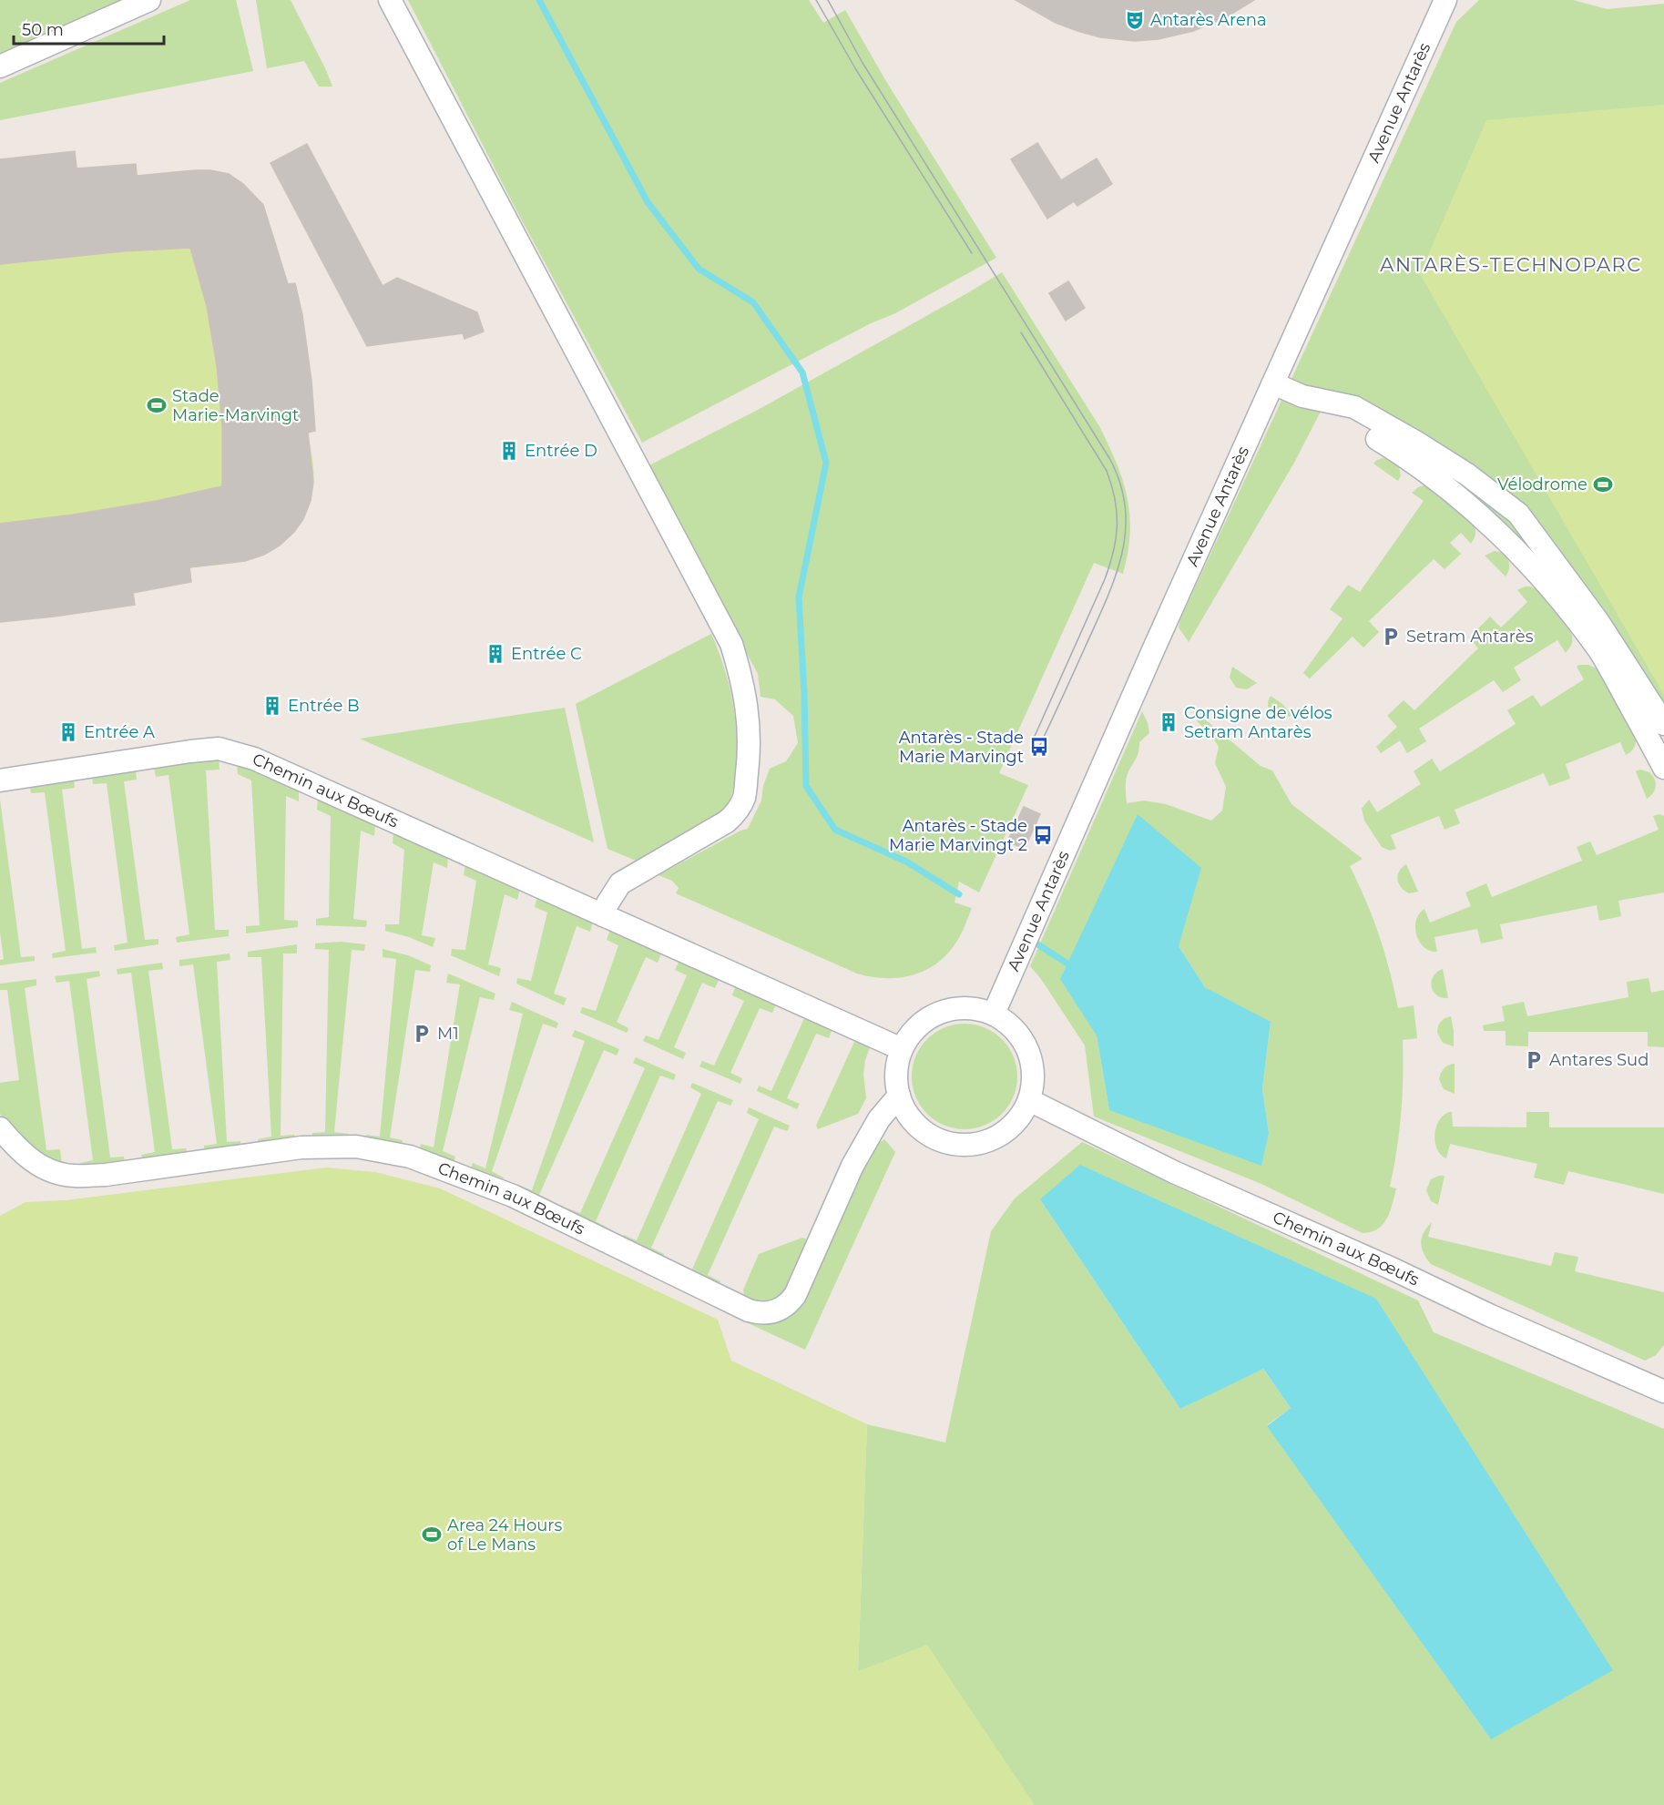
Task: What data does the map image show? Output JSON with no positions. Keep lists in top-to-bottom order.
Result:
{
  "streets": {
    "street": ["Avenue Antarès", "Chemin aux Bœufs"]
  },
  "crossings": [
    ["Avenue Antarès", "Chemin aux Bœufs"]
  ],
  "districts": ["ANTARÈS-TECHNOPARC"],
  "places": {
    "theatre": ["Antarès Arena"],
    "sports": ["Stade Marie-Marvingt", "Vélodrome", "Area 24 Hours of Le Mans"],
    "building": [
      "Entrée D",
      "Entrée C",
      "Entrée B",
      "Consigne de vélos Setram Antarès",
      "Entrée A"
    ],
    "parking": ["Setram Antarès", "M1", "Antares Sud"],
    "bus stop": ["Antarès - Stade Marie Marvingt", "Antarès - Stade Marie Marvingt 2"]
  },
  "scale_bar": "50 m"
}
